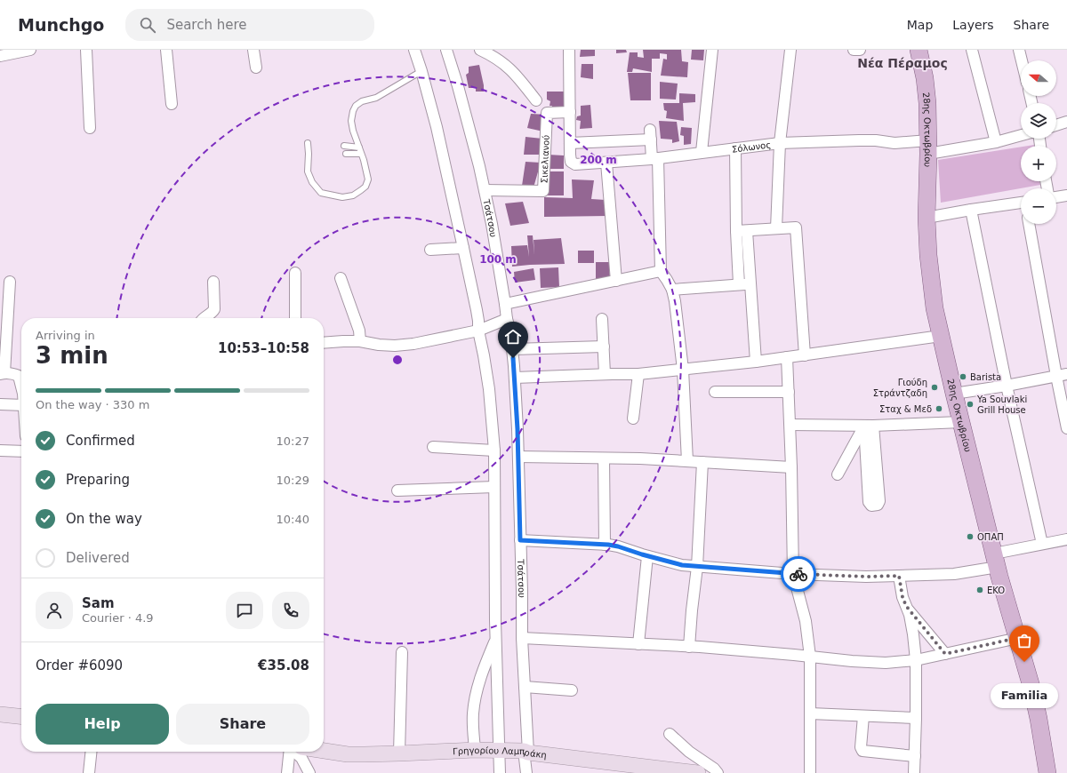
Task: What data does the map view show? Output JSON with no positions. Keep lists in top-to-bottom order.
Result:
{
  "streets": {
    "main road": ["28ης Οκτωβρίου"],
    "street": [
      "Σόλωνος",
      "Σικελιανού",
      "Τσάτσου",
      "Γρηγορίου Λαμπράκη"
    ]
  },
  "crossings": [
    ["28ης Οκτωβρίου", "Σόλωνος"],
    ["Σικελιανού", "Τσάτσου"],
    ["Τσάτσου", "Γρηγορίου Λαμπράκη"]
  ],
  "districts": ["Νέα Πέραμος"],
  "places": [
    "Barista",
    "Γιούδη Στράντζαδη",
    "Ya Souvlaki Grill House",
    "Σταχ & Μεδ",
    "ΟΠΑΠ",
    "EKO",
    "Familia"
  ],
  "north": "left",
  "page": {
    "header": "Munchgo",
    "search": "Search here",
    "nav": ["Map", "Layers", "Share"],
    "map_buttons": ["+", "−"],
    "heading": ["3 min", "Arriving in", "10:53–10:58"],
    "panel": [
      "Sam",
      "Courier · 4.9",
      "Order #6090",
      "€35.08"
    ],
    "bar": "On the way · 330 m",
    "list": [
      ["Confirmed", "10:27"],
      ["Preparing", "10:29"],
      ["On the way", "10:40"],
      "Delivered"
    ],
    "bubble": "Familia",
    "buttons": ["Help", "Share"]
  },
  "rings": ["200 m", "100 m"]
}
